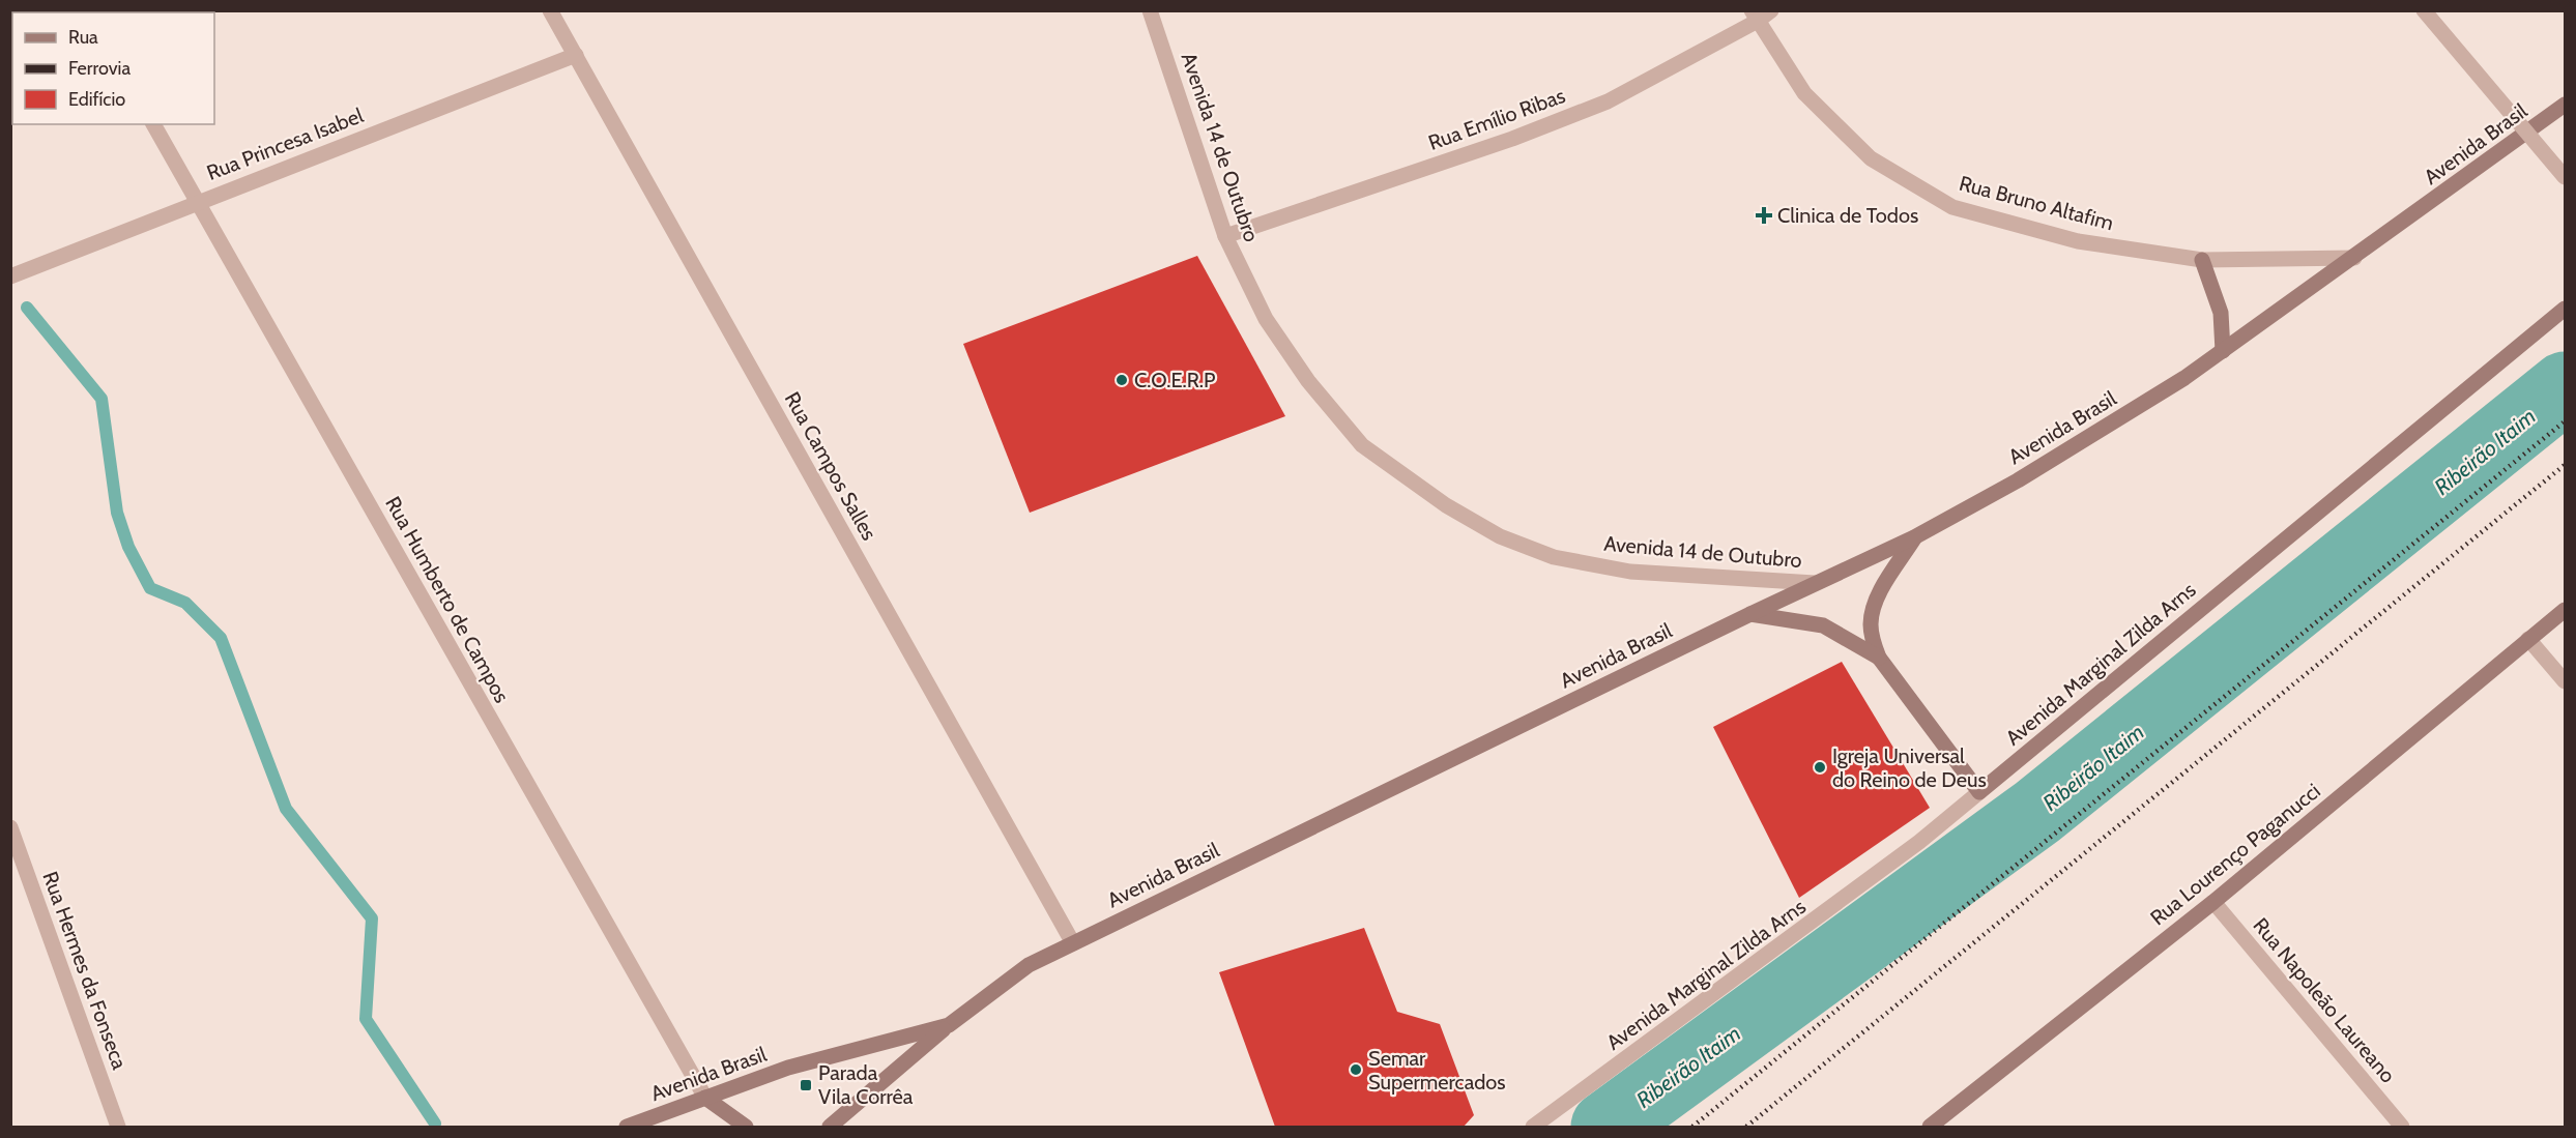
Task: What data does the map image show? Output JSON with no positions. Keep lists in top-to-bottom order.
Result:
{
  "streets": {
    "main road": ["Avenida Brasil", "Avenida Marginal Zilda Arns", "Rua Lourenço Paganucci"],
    "street": [
      "Rua Emílio Ribas",
      "Rua Princesa Isabel",
      "Avenida 14 de Outubro",
      "Rua Bruno Altafim",
      "Rua Campos Salles",
      "Rua Humberto de Campos",
      "Rua Hermes da Fonseca",
      "Rua Napoleão Laureano"
    ]
  },
  "crossings": [
    ["Rua Emílio Ribas", "Avenida 14 de Outubro"],
    ["Rua Emílio Ribas", "Rua Bruno Altafim"],
    ["Rua Princesa Isabel", "Rua Campos Salles"],
    ["Rua Princesa Isabel", "Rua Humberto de Campos"],
    ["Avenida Brasil", "Avenida 14 de Outubro"],
    ["Avenida Brasil", "Rua Bruno Altafim"],
    ["Avenida Brasil", "Rua Campos Salles"],
    ["Avenida Brasil", "Rua Humberto de Campos"],
    ["Rua Lourenço Paganucci", "Rua Napoleão Laureano"]
  ],
  "water": ["Ribeirão Itaim"],
  "places": {
    "health": ["Clinica de Todos"],
    "other": ["C.O.E.R.P", "Igreja Universal do Reino de Deus", "Semar Supermercados"],
    "transit": ["Parada Vila Corrêa"]
  },
  "legend": ["Rua", "Ferrovia", "Edifício"]
}
